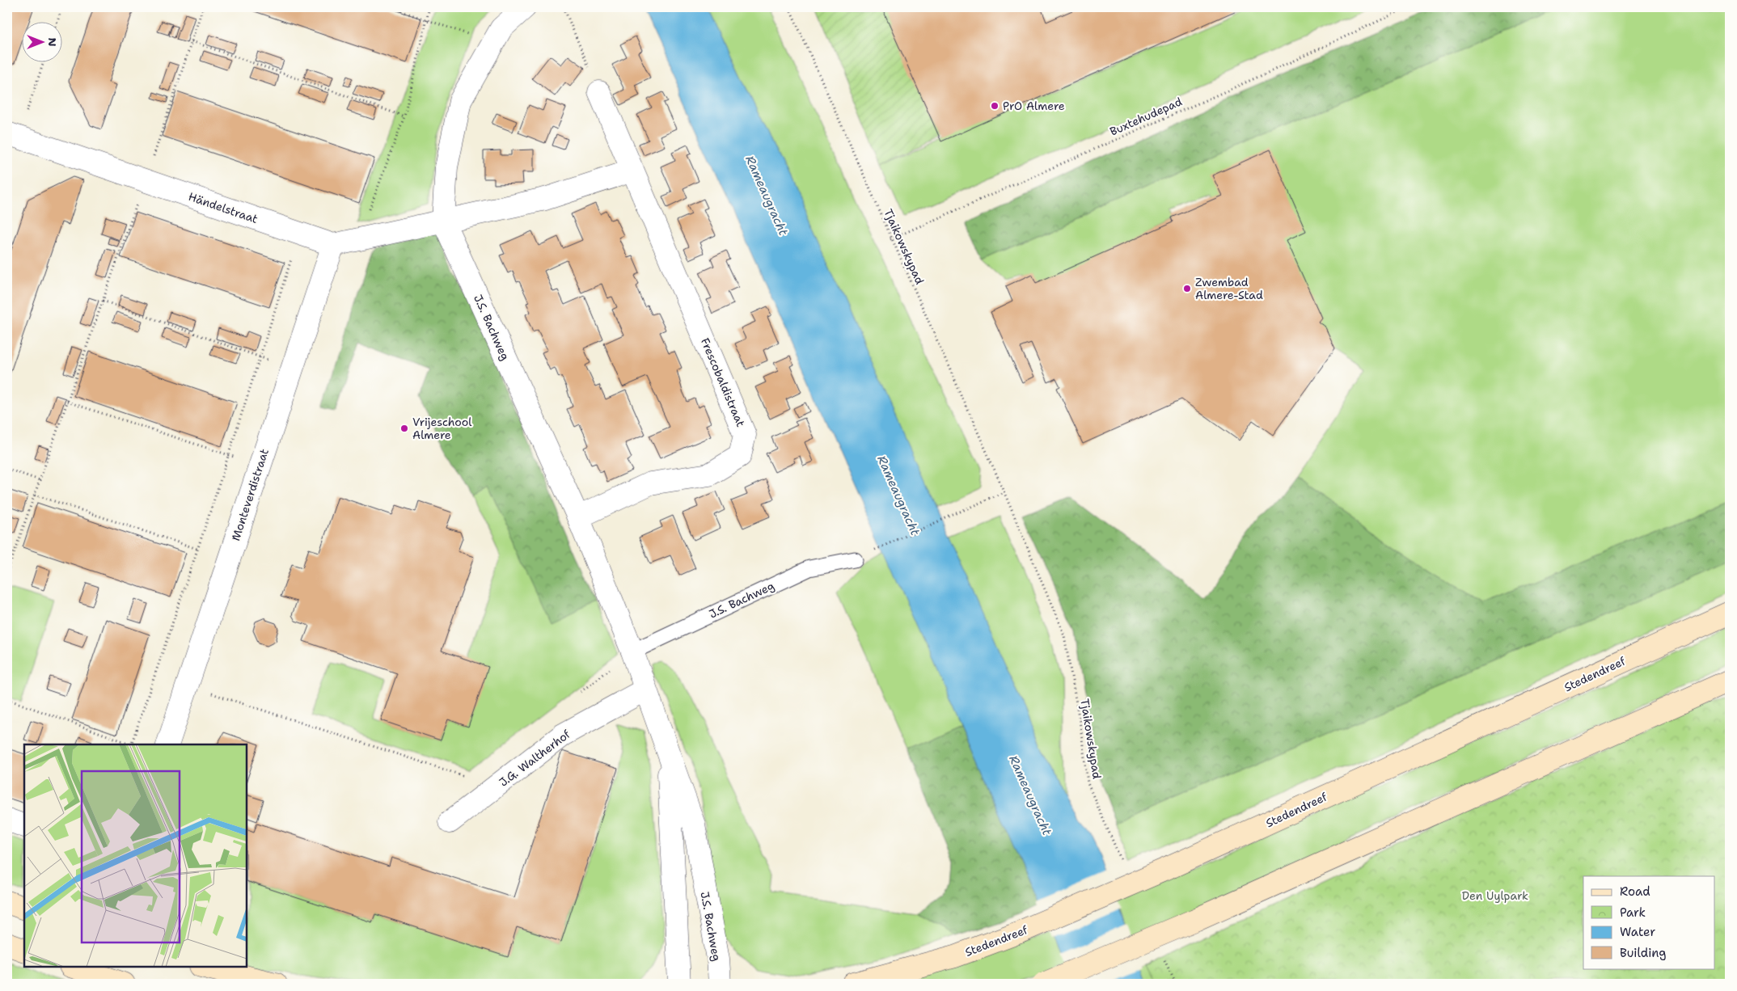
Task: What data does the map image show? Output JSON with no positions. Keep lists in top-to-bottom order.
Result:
{
  "streets": {
    "main road": ["Stedendreef"],
    "street": [
      "Händelstraat",
      "J.S. Bachweg",
      "Frescobaldistraat",
      "Monteverdistraat",
      "J.G. Waltherhof"
    ],
    "path": ["Buxtehudepad", "Tjaikowskypad"]
  },
  "crossings": [
    ["Buxtehudepad", "Tjaikowskypad"],
    ["Händelstraat", "Monteverdistraat"],
    ["J.S. Bachweg", "Frescobaldistraat"],
    ["J.S. Bachweg", "J.G. Waltherhof"]
  ],
  "water": ["Rameaugracht"],
  "parks": ["Den Uylpark"],
  "places": ["PrO Almere", "Zwembad Almere-Stad", "Vrijeschool Almere"],
  "legend": [
    "Road",
    "Park",
    "Water",
    "Building"
  ],
  "north": "right"
}
